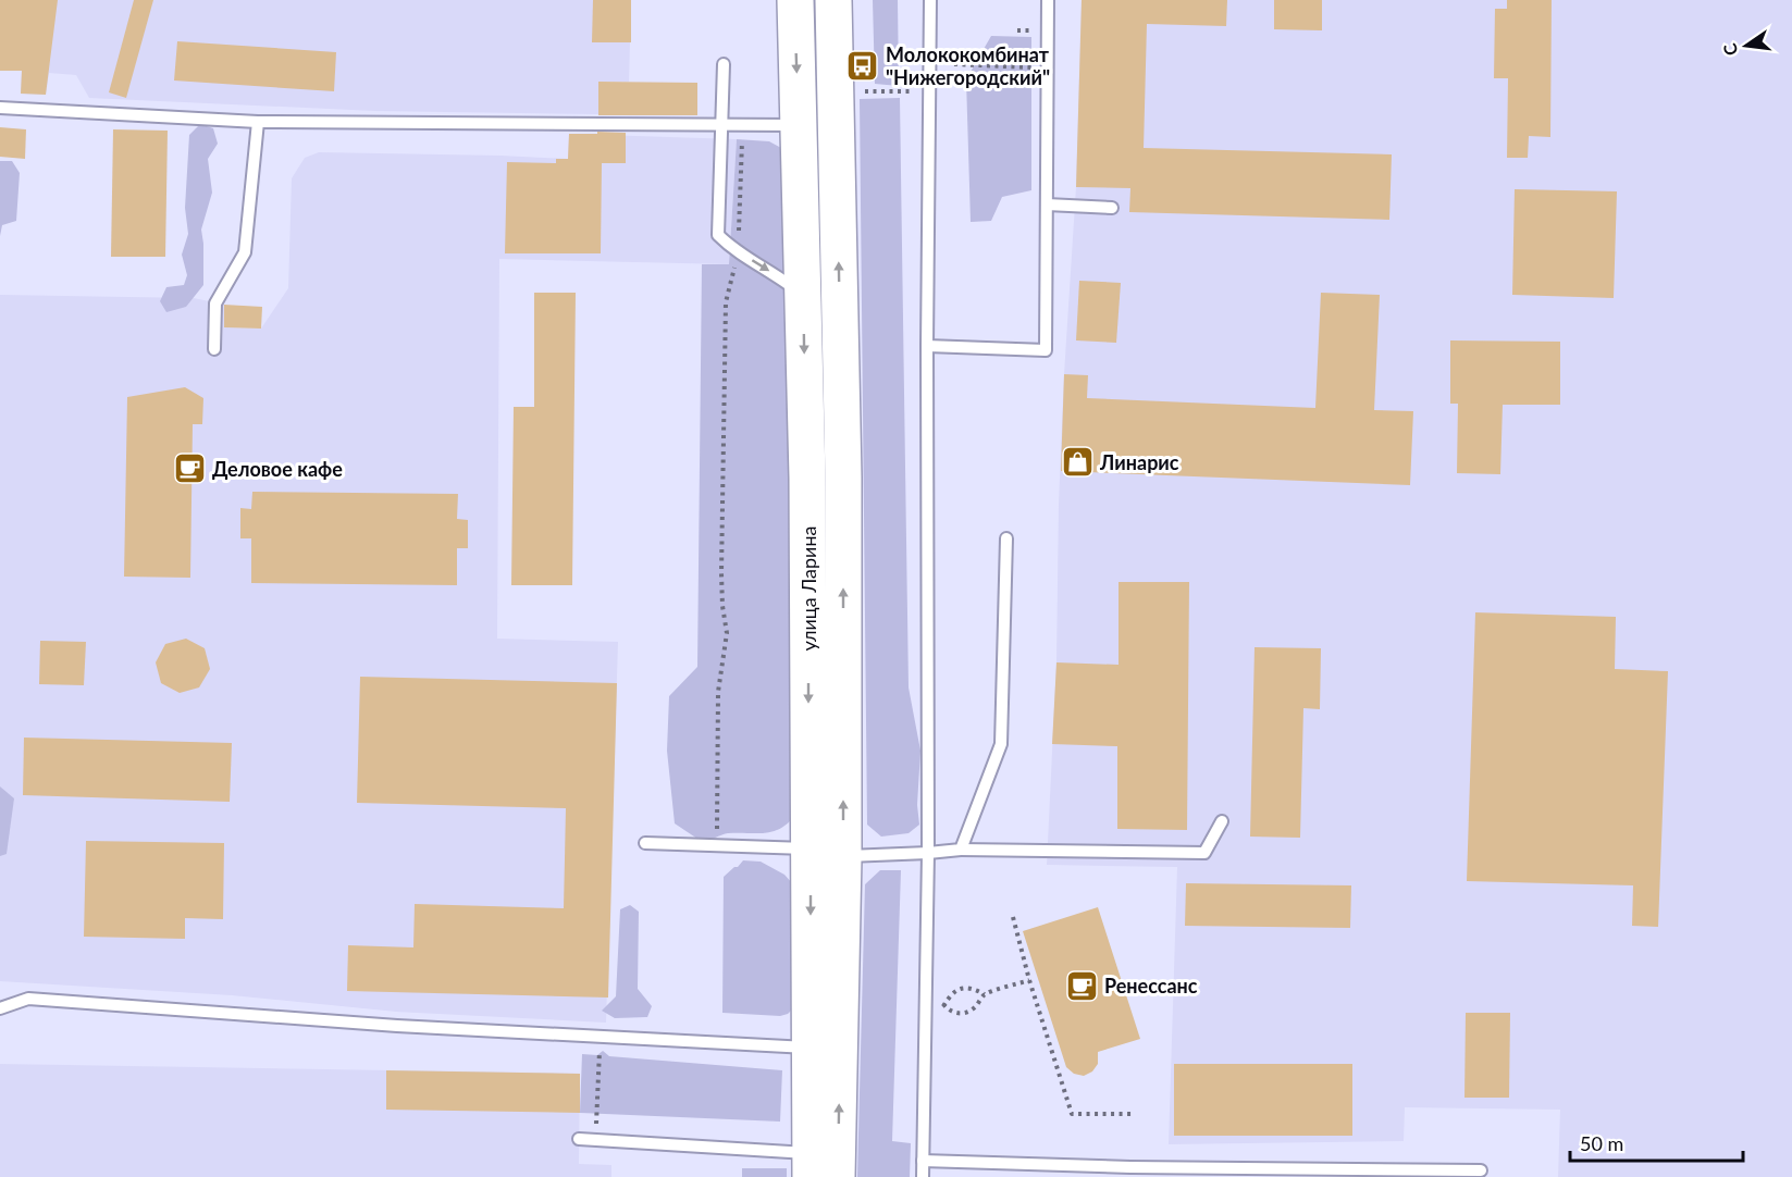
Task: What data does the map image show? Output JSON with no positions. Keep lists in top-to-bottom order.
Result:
{
  "streets": {
    "main road": ["улица Ларина"]
  },
  "places": {
    "bus stop": ["Молококомбинат \"Нижегородский\""],
    "shop": ["Линарис"],
    "cafe": ["Деловое кафе", "Ренессанс"]
  },
  "scale_bar": "50 m",
  "north": "left"
}
